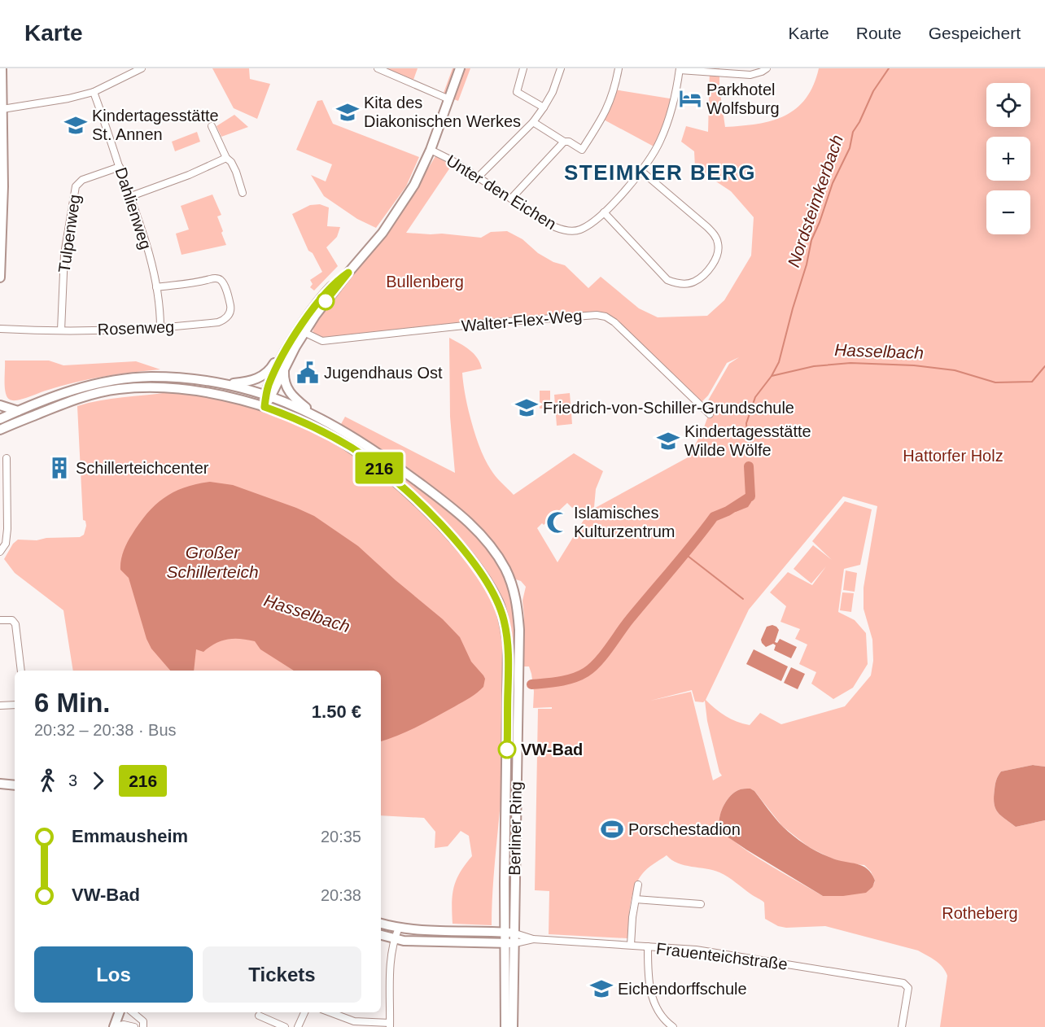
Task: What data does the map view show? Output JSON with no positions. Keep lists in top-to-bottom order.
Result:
{
  "streets": {
    "main road": ["Berliner Ring"],
    "street": [
      "Unter den Eichen",
      "Dahlienweg",
      "Tulpenweg",
      "Walter-Flex-Weg",
      "Rosenweg",
      "Frauenteichstraße"
    ]
  },
  "crossings": [
    ["Dahlienweg", "Tulpenweg"],
    ["Dahlienweg", "Rosenweg"],
    ["Tulpenweg", "Rosenweg"],
    ["Berliner Ring", "Frauenteichstraße"]
  ],
  "districts": ["STEIMKER BERG"],
  "water": ["Nordsteimkerbach", "Hasselbach", "Großer Schillerteich"],
  "parks": ["Bullenberg", "Hattorfer Holz", "Rotheberg"],
  "places": {
    "hotel": ["Parkhotel Wolfsburg"],
    "school or university": [
      "Kita des Diakonischen Werkes",
      "Kindertagesstätte St. Annen",
      "Friedrich-von-Schiller-Grundschule",
      "Kindertagesstätte Wilde Wölfe",
      "Eichendorffschule"
    ],
    "public building": ["Jugendhaus Ost"],
    "building": ["Schillerteichcenter"],
    "mosque": ["Islamisches Kulturzentrum"],
    "other": ["VW-Bad"],
    "sports": ["Porschestadion"]
  },
  "lines": ["bus line 216"],
  "page": {
    "header": "Karte",
    "nav": ["Karte", "Route", "Gespeichert"],
    "on_map": "216",
    "map_buttons": ["+", "−"],
    "heading": ["6 Min.", "20:32 – 20:38 · Bus", "1.50 €"],
    "legs": ["3", "216"],
    "list": [
      {
        "name": "Emmausheim",
        "value": "20:35"
      },
      {
        "name": "VW-Bad",
        "value": "20:38"
      }
    ],
    "buttons": ["Los", "Tickets"]
  }
}
